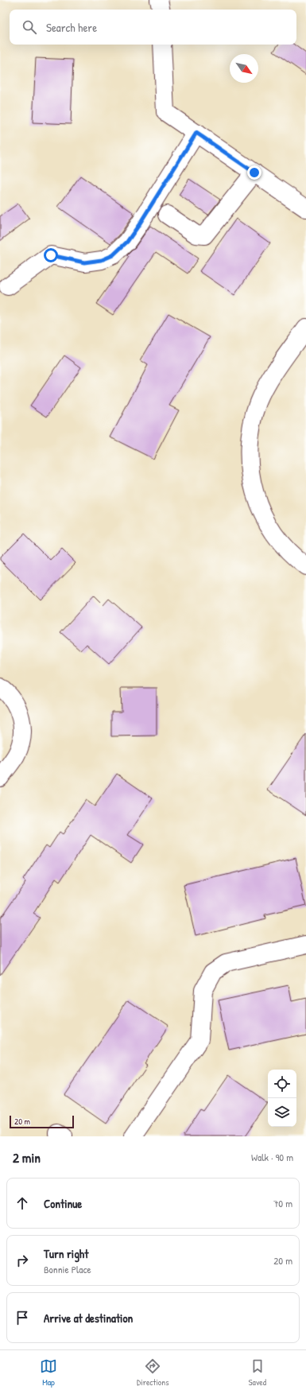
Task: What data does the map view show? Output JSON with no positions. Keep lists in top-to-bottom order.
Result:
{
  "scale_bar": "20 m",
  "north": "bottom right",
  "page": {
    "search": "Search here",
    "scale": "20 m",
    "heading": ["2 min", "Walk · 90 m"],
    "list": [
      ["Continue", "70 m"],
      ["Turn right", "Bonnie Place", "20 m"],
      "Arrive at destination"
    ],
    "nav": ["Map", "Directions", "Saved"]
  }
}
